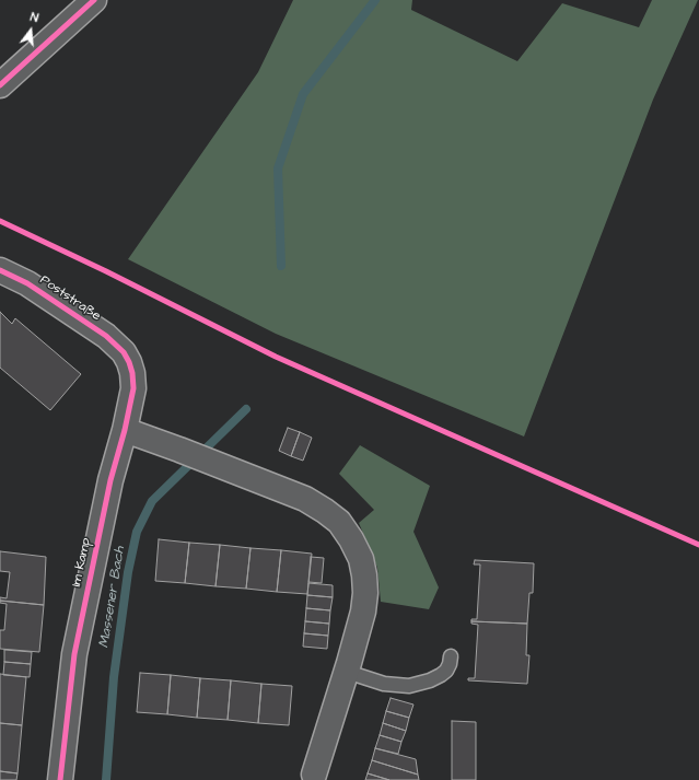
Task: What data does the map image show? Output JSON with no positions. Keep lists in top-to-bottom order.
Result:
{
  "streets": {
    "street": ["Poststraße", "Im Kamp"]
  },
  "crossings": [
    ["Poststraße", "Im Kamp"]
  ],
  "water": ["Massener Bach"],
  "north": "top"
}
